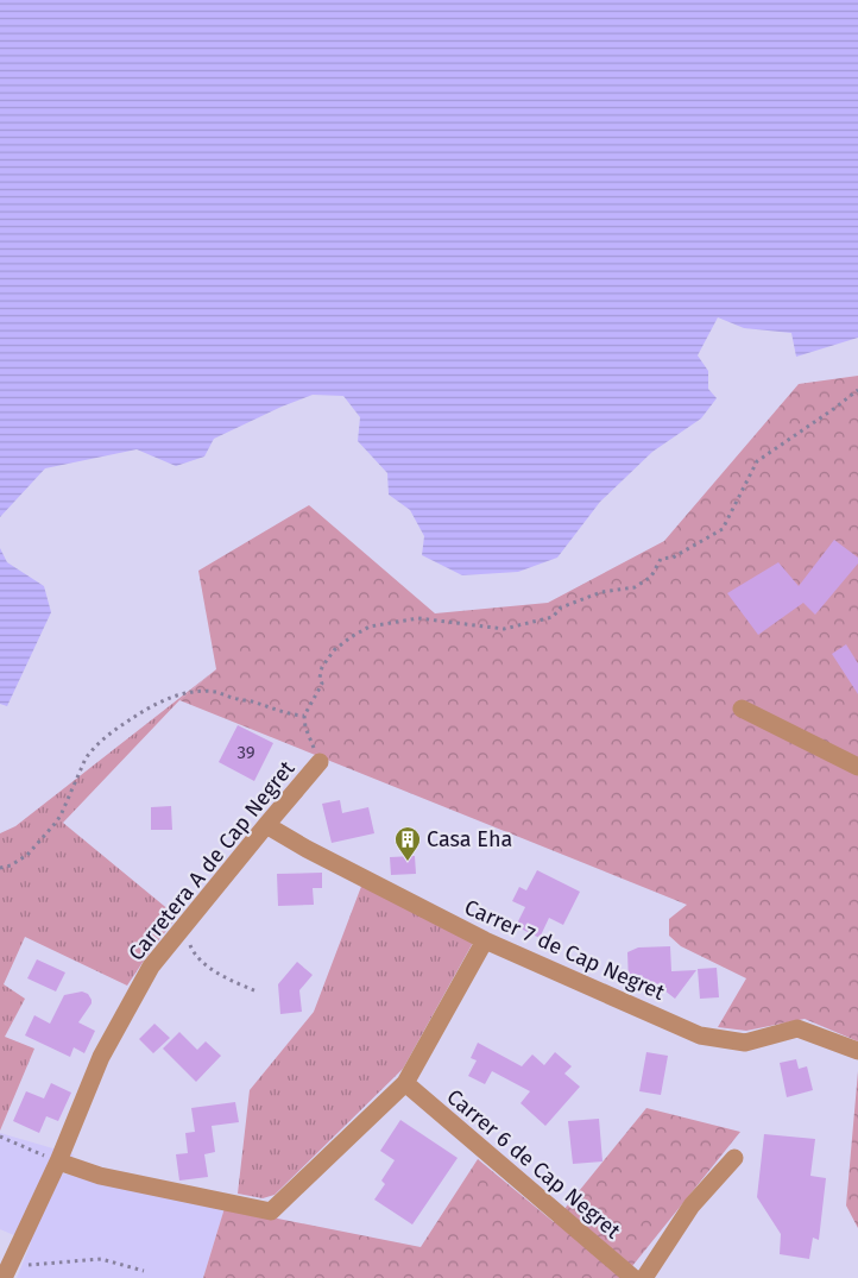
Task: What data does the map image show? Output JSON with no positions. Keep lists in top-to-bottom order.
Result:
{
  "streets": {
    "street": ["Carretera A de Cap Negret", "Carrer 7 de Cap Negret", "Carrer 6 de Cap Negret"]
  },
  "crossings": [
    ["Carretera A de Cap Negret", "Carrer 7 de Cap Negret"]
  ],
  "places": {
    "building": ["Casa Eha"]
  },
  "house_numbers": ["39"]
}
